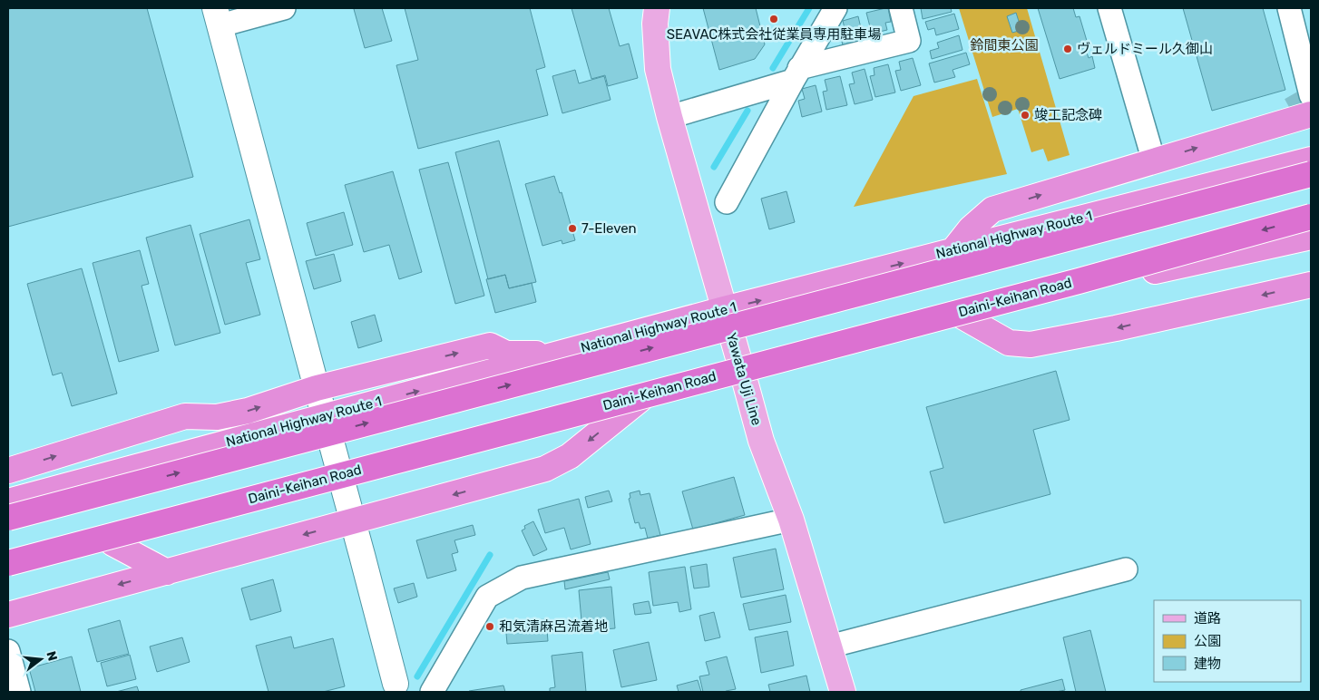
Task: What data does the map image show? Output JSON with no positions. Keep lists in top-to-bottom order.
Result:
{
  "streets": {
    "highway": ["National Highway Route 1", "Daini-Keihan Road"],
    "main road": ["Yawata Uji Line"]
  },
  "crossings": [
    ["National Highway Route 1", "Yawata Uji Line"]
  ],
  "parks": ["鈴間東公園"],
  "places": [
    "SEAVAC株式会社従業員専用駐車場",
    "ヴェルドミール久御山",
    "竣工記念碑",
    "7-Eleven",
    "和気清麻呂流着地"
  ],
  "legend": ["道路", "公園", "建物"],
  "north": "right"
}
